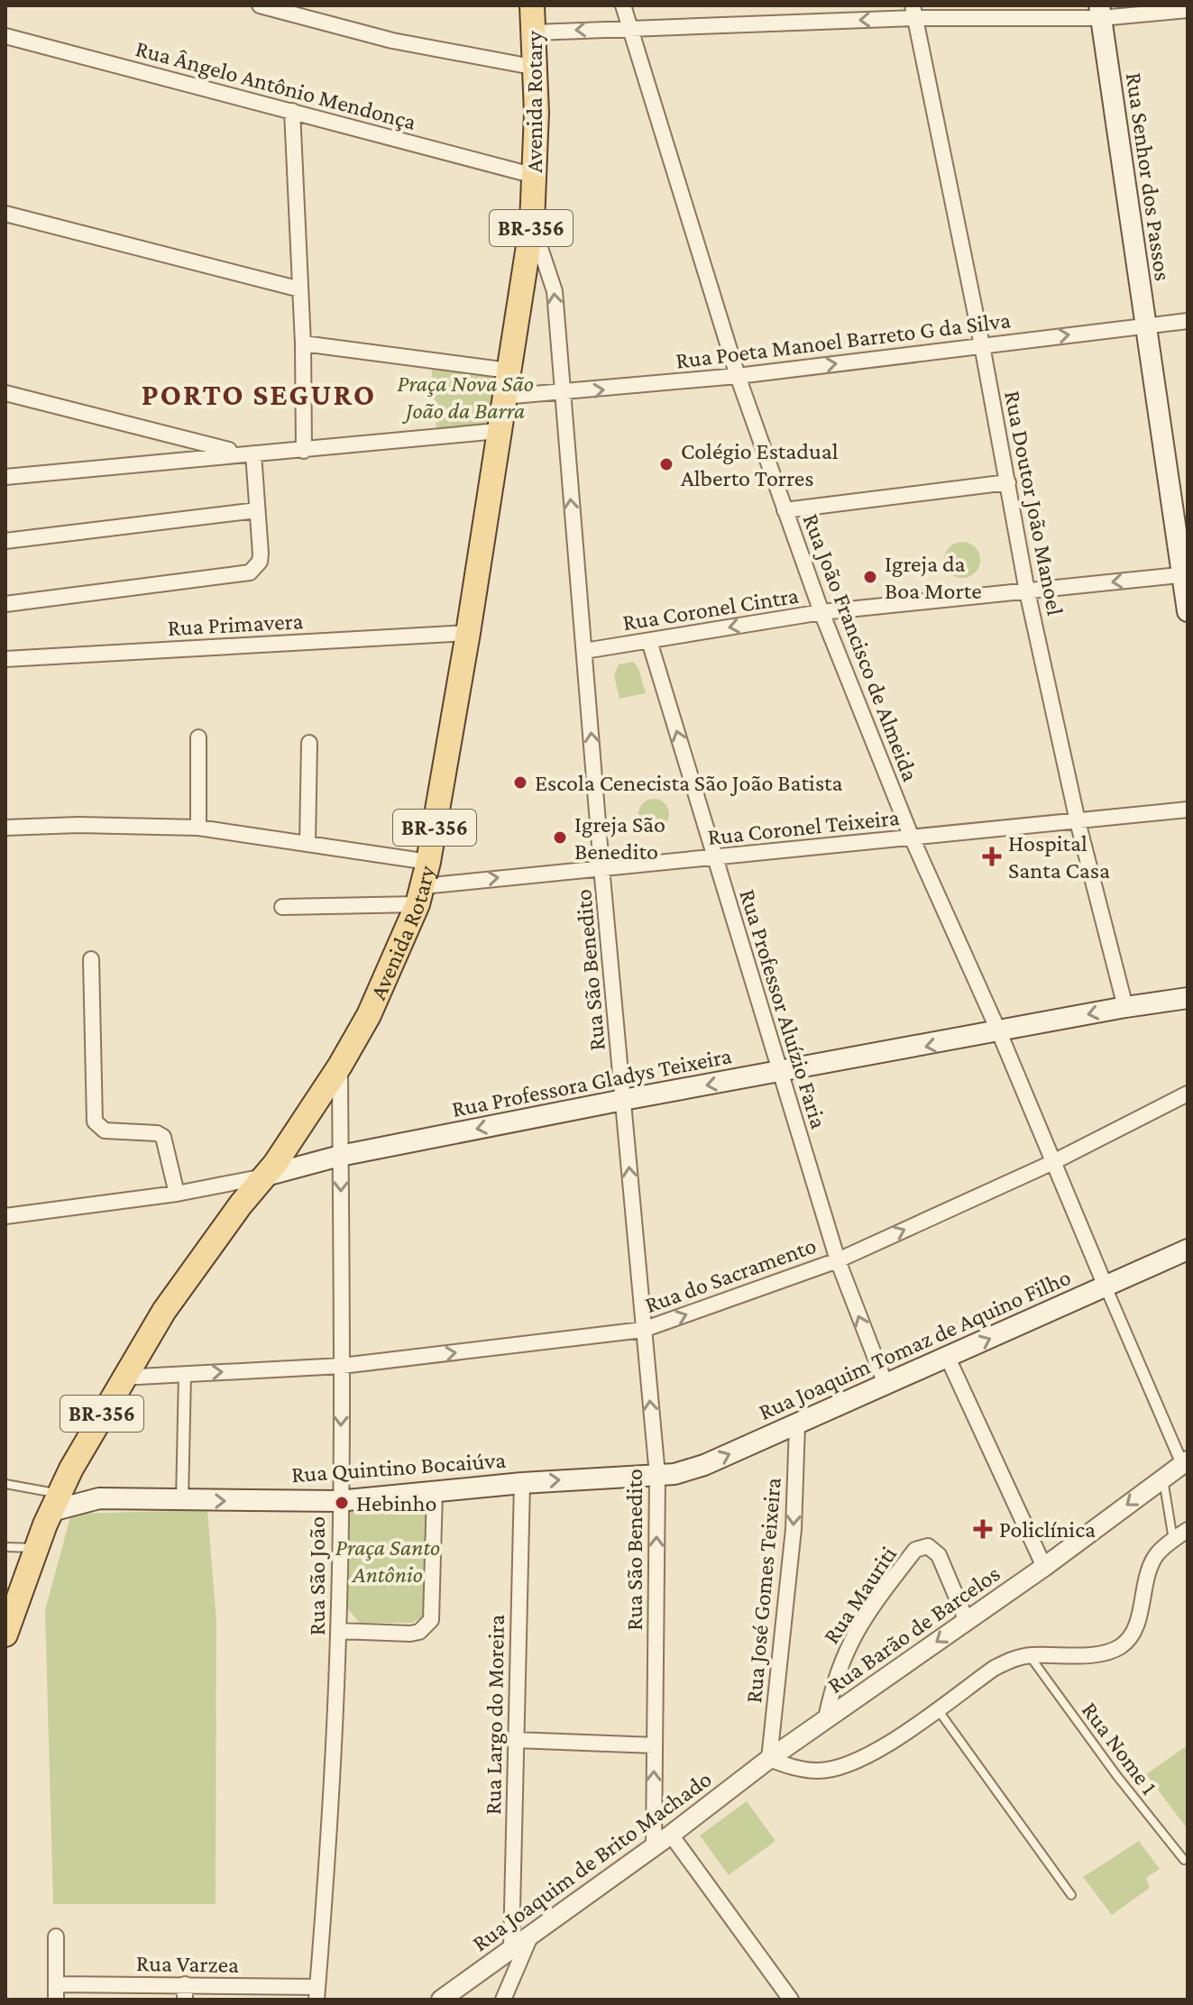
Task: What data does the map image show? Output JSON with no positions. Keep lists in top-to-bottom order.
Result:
{
  "streets": {
    "main road": [
      "Avenida Rotary",
      "Rua Senhor dos Passos",
      "BR-356",
      "Rua Professora Gladys Teixeira",
      "Rua Joaquim Tomaz de Aquino Filho",
      "Rua Quintino Bocaiúva"
    ],
    "street": [
      "Rua Ângelo Antônio Mendonça",
      "Rua Poeta Manoel Barreto G da Silva",
      "Rua Doutor João Manoel",
      "Rua Coronel Cintra",
      "Rua Primavera",
      "Rua João Francisco de Almeida",
      "Rua Coronel Teixeira",
      "Rua São Benedito",
      "Rua Professor Aluízio Faria",
      "Rua do Sacramento",
      "Rua São João",
      "Rua José Gomes Teixeira",
      "Rua Mauriti",
      "Rua Barão de Barcelos",
      "Rua Largo do Moreira",
      "Rua Joaquim de Brito Machado",
      "Rua Varzea"
    ],
    "lane": ["Rua Nome 1"]
  },
  "crossings": [
    ["Rua Ângelo Antônio Mendonça", "Avenida Rotary"],
    ["Avenida Rotary", "Rua Poeta Manoel Barreto G da Silva"],
    ["Avenida Rotary", "Rua Primavera"],
    ["Avenida Rotary", "Rua Coronel Teixeira"],
    ["Avenida Rotary", "Rua São Benedito"],
    ["Avenida Rotary", "Rua Professora Gladys Teixeira"],
    ["Avenida Rotary", "Rua do Sacramento"],
    ["Avenida Rotary", "Rua Quintino Bocaiúva"],
    ["Avenida Rotary", "Rua São João"],
    ["Rua Senhor dos Passos", "Rua Poeta Manoel Barreto G da Silva"],
    ["Rua Senhor dos Passos", "Rua Coronel Cintra"],
    ["Rua Poeta Manoel Barreto G da Silva", "Rua Doutor João Manoel"],
    ["Rua Poeta Manoel Barreto G da Silva", "Rua João Francisco de Almeida"],
    ["Rua Poeta Manoel Barreto G da Silva", "Rua São Benedito"],
    ["Rua Doutor João Manoel", "Rua Coronel Cintra"],
    ["Rua Doutor João Manoel", "Rua Coronel Teixeira"],
    ["Rua Doutor João Manoel", "Rua Professora Gladys Teixeira"],
    ["Rua Coronel Cintra", "Rua João Francisco de Almeida"],
    ["Rua Coronel Cintra", "Rua São Benedito"],
    ["Rua Coronel Cintra", "Rua Professor Aluízio Faria"],
    ["Rua João Francisco de Almeida", "Rua Coronel Teixeira"],
    ["Rua João Francisco de Almeida", "Rua Professora Gladys Teixeira"],
    ["Rua João Francisco de Almeida", "Rua do Sacramento"],
    ["Rua João Francisco de Almeida", "Rua Joaquim Tomaz de Aquino Filho"],
    ["Rua Coronel Teixeira", "Rua São Benedito"],
    ["Rua Coronel Teixeira", "Rua Professor Aluízio Faria"],
    ["Rua São Benedito", "Rua Professora Gladys Teixeira"],
    ["Rua São Benedito", "Rua do Sacramento"],
    ["Rua São Benedito", "Rua Joaquim Tomaz de Aquino Filho"],
    ["Rua São Benedito", "Rua Quintino Bocaiúva"],
    ["Rua São Benedito", "Rua Joaquim de Brito Machado"],
    ["Rua Professor Aluízio Faria", "Rua Professora Gladys Teixeira"],
    ["Rua Professor Aluízio Faria", "Rua do Sacramento"],
    ["Rua Professor Aluízio Faria", "Rua Joaquim Tomaz de Aquino Filho"],
    ["Rua Professora Gladys Teixeira", "Rua São João"],
    ["Rua do Sacramento", "Rua São João"],
    ["Rua Joaquim Tomaz de Aquino Filho", "Rua Quintino Bocaiúva"],
    ["Rua Joaquim Tomaz de Aquino Filho", "Rua José Gomes Teixeira"],
    ["Rua Quintino Bocaiúva", "Rua São João"],
    ["Rua Quintino Bocaiúva", "Rua Largo do Moreira"],
    ["Rua São João", "Rua Varzea"],
    ["Rua José Gomes Teixeira", "Rua Barão de Barcelos"],
    ["Rua José Gomes Teixeira", "Rua Joaquim de Brito Machado"],
    ["Rua Mauriti", "Rua Barão de Barcelos"],
    ["Rua Barão de Barcelos", "Rua Joaquim de Brito Machado"],
    ["Rua Largo do Moreira", "Rua Joaquim de Brito Machado"]
  ],
  "one_way": [
    "Rua Poeta Manoel Barreto G da Silva",
    "Rua Coronel Cintra",
    "Rua São Benedito",
    "Rua Professor Aluízio Faria",
    "Rua Professora Gladys Teixeira",
    "Rua do Sacramento",
    "Rua Joaquim Tomaz de Aquino Filho",
    "Rua Quintino Bocaiúva",
    "Rua São João",
    "Rua José Gomes Teixeira",
    "Rua Barão de Barcelos"
  ],
  "districts": ["PORTO SEGURO"],
  "parks": ["Praça Nova São João da Barra", "Praça Santo Antônio"],
  "places": {
    "other": [
      "Colégio Estadual Alberto Torres",
      "Igreja da Boa Morte",
      "Escola Cenecista São João Batista",
      "Igreja São Benedito",
      "Hebinho"
    ],
    "health": ["Hospital Santa Casa", "Policlínica"]
  }
}
